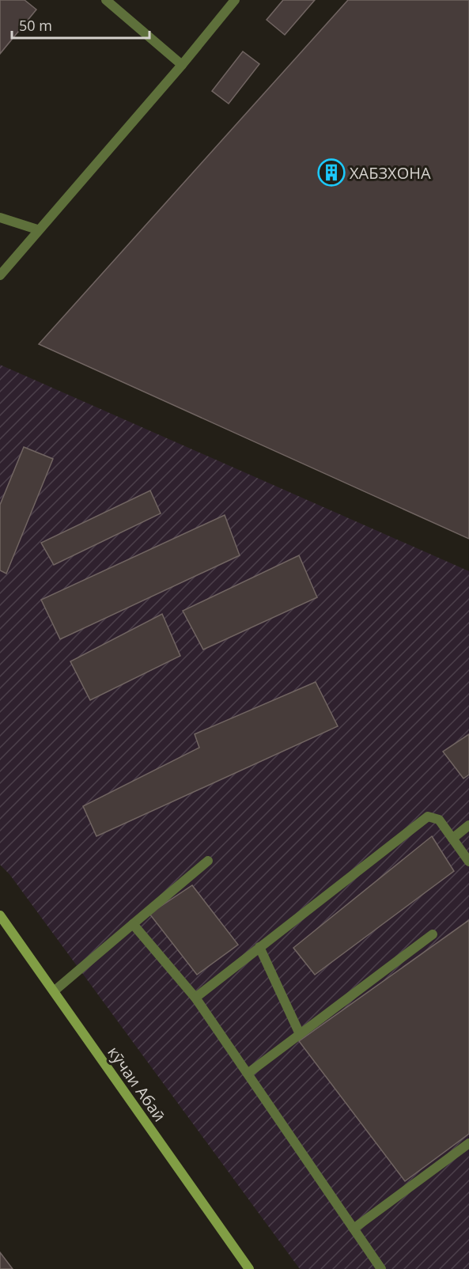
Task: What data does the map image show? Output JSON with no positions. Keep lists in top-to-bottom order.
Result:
{
  "streets": {
    "street": ["кӯчаи Абаӣ"]
  },
  "places": {
    "building": ["ХАБЗХОНА"]
  },
  "scale_bar": "50 m"
}
